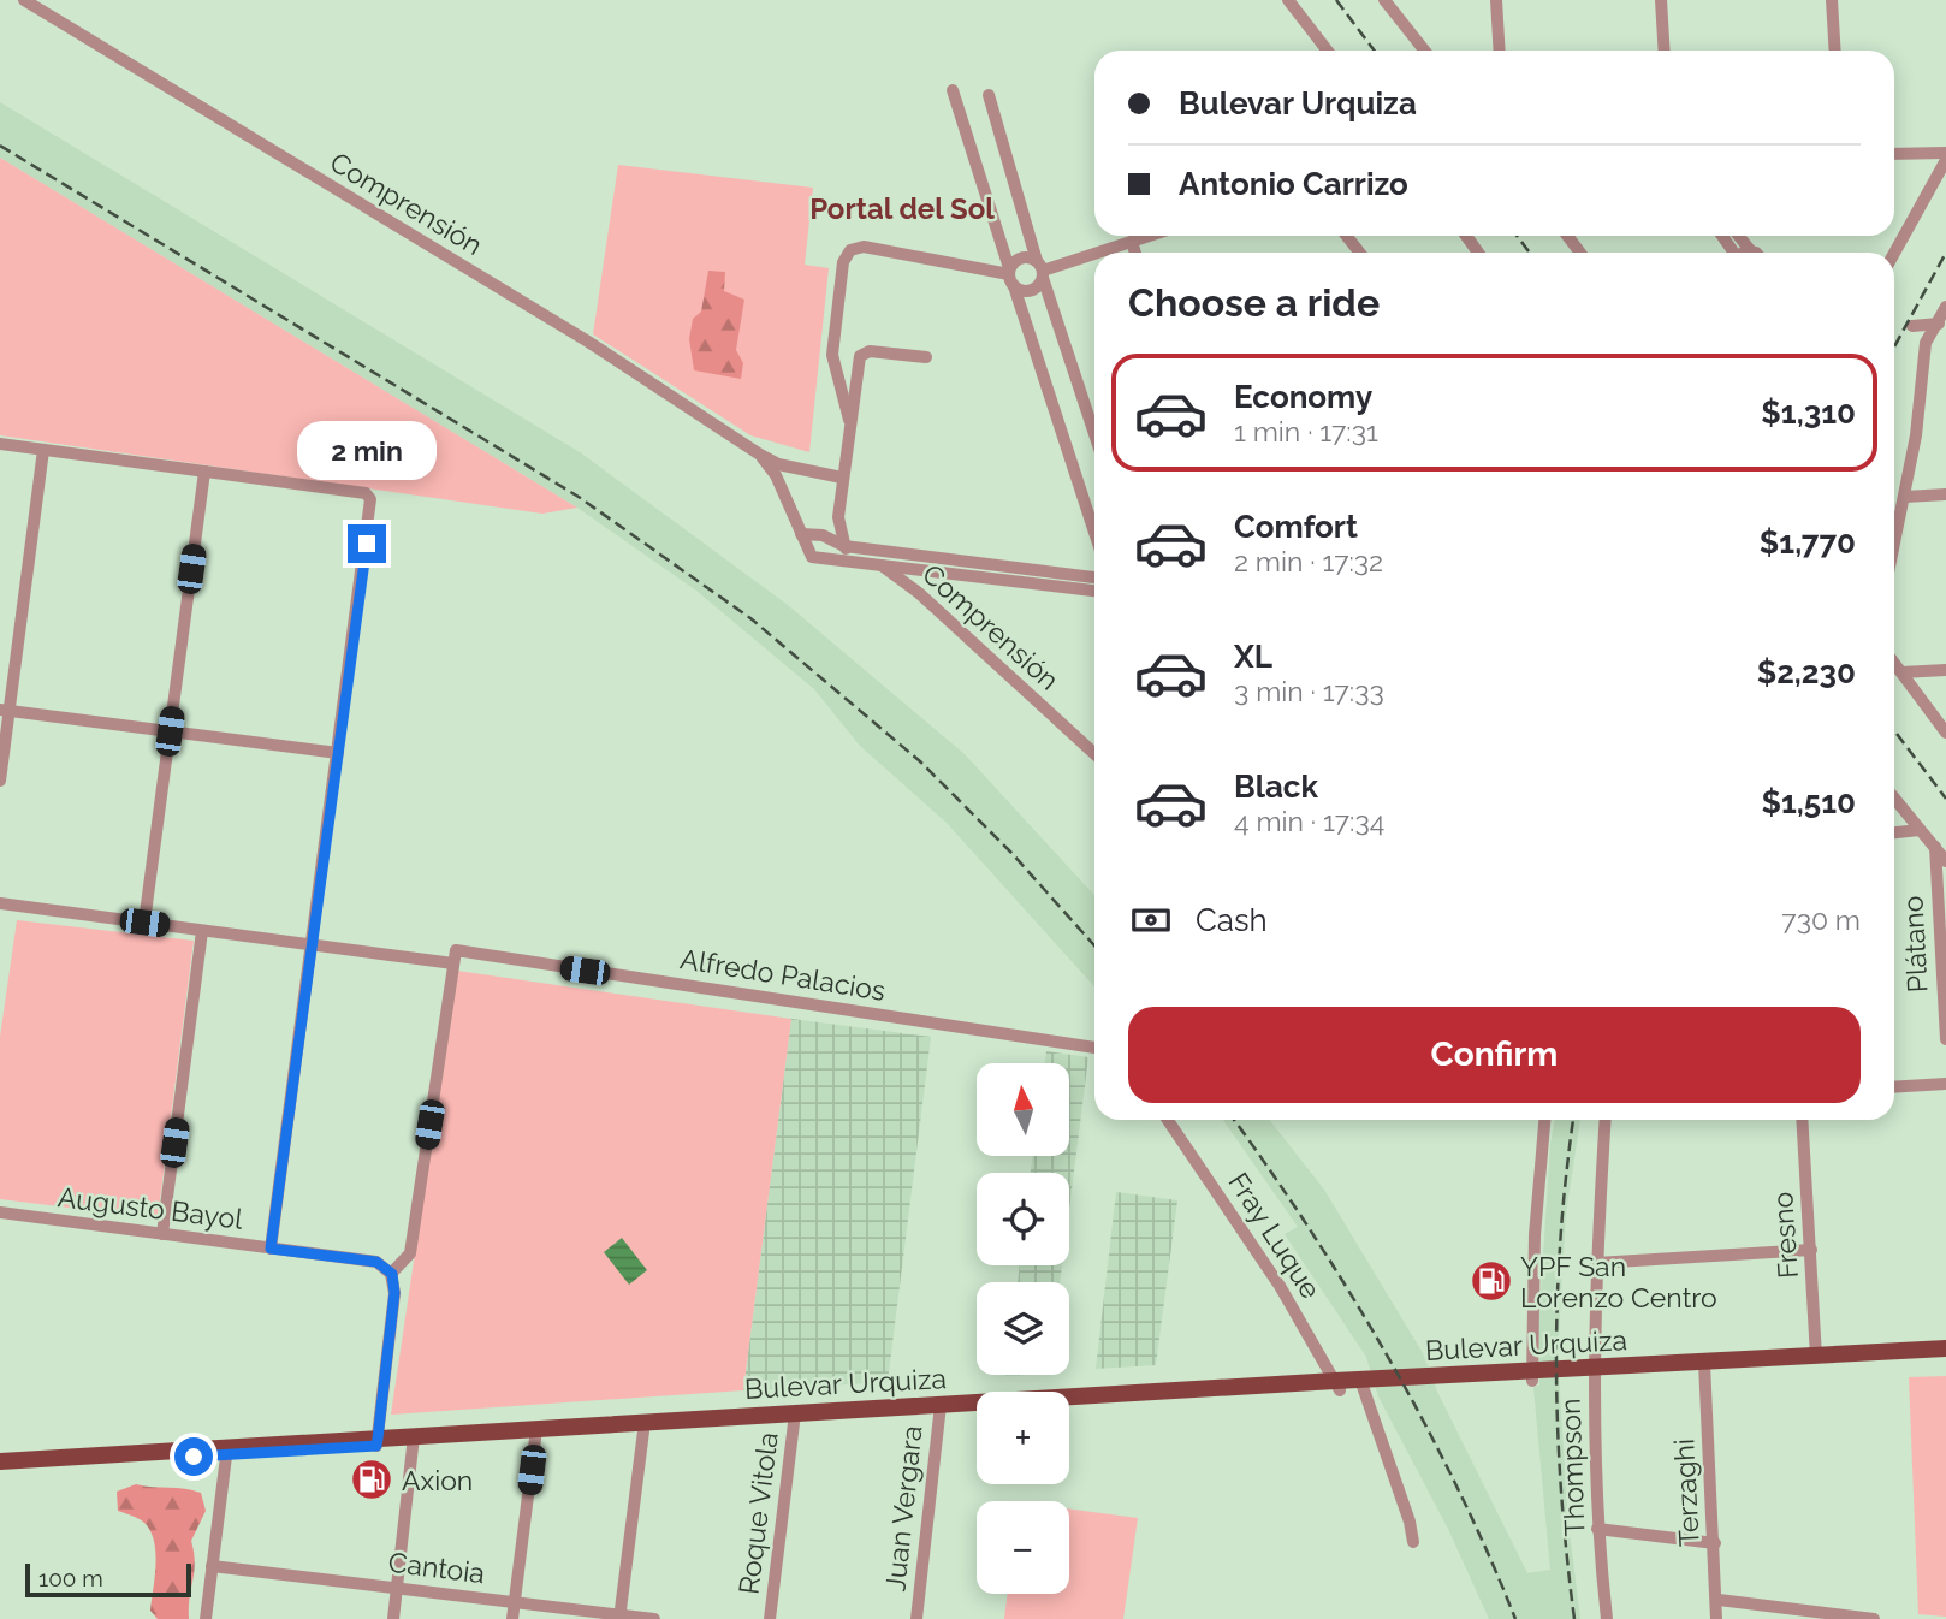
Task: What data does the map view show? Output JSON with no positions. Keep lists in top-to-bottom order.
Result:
{
  "streets": {
    "main road": ["Bulevar Urquiza"],
    "street": [
      "Comprensión",
      "Plátano",
      "Alfredo Palacios",
      "Augusto Bayol",
      "Fray Luque",
      "Fresno",
      "Thompson",
      "Terzaghi",
      "Juan Vergara",
      "Roque Vitola",
      "Cantoia"
    ]
  },
  "crossings": [
    ["Fray Luque", "Bulevar Urquiza"],
    ["Fresno", "Bulevar Urquiza"],
    ["Bulevar Urquiza", "Thompson"],
    ["Bulevar Urquiza", "Terzaghi"],
    ["Bulevar Urquiza", "Juan Vergara"],
    ["Bulevar Urquiza", "Roque Vitola"]
  ],
  "districts": ["Portal del Sol"],
  "places": {
    "fuel station": ["YPF San Lorenzo Centro", "Axion"]
  },
  "scale_bar": "100 m",
  "north": "top",
  "page": {
    "banner": ["Bulevar Urquiza", "Antonio Carrizo"],
    "heading": "Choose a ride",
    "list": [
      {
        "name": "Economy",
        "note": "1 min · 17:31",
        "value": "$1,310"
      },
      {
        "name": "Comfort",
        "note": "2 min · 17:32",
        "value": "$1,770"
      },
      {
        "name": "XL",
        "note": "3 min · 17:33",
        "value": "$2,230"
      },
      {
        "name": "Black",
        "note": "4 min · 17:34",
        "value": "$1,510"
      }
    ],
    "bubble": "2 min",
    "pay": ["Cash", "730 m"],
    "buttons": "Confirm",
    "map_buttons": ["+", "−"],
    "scale": "100 m"
  }
}
